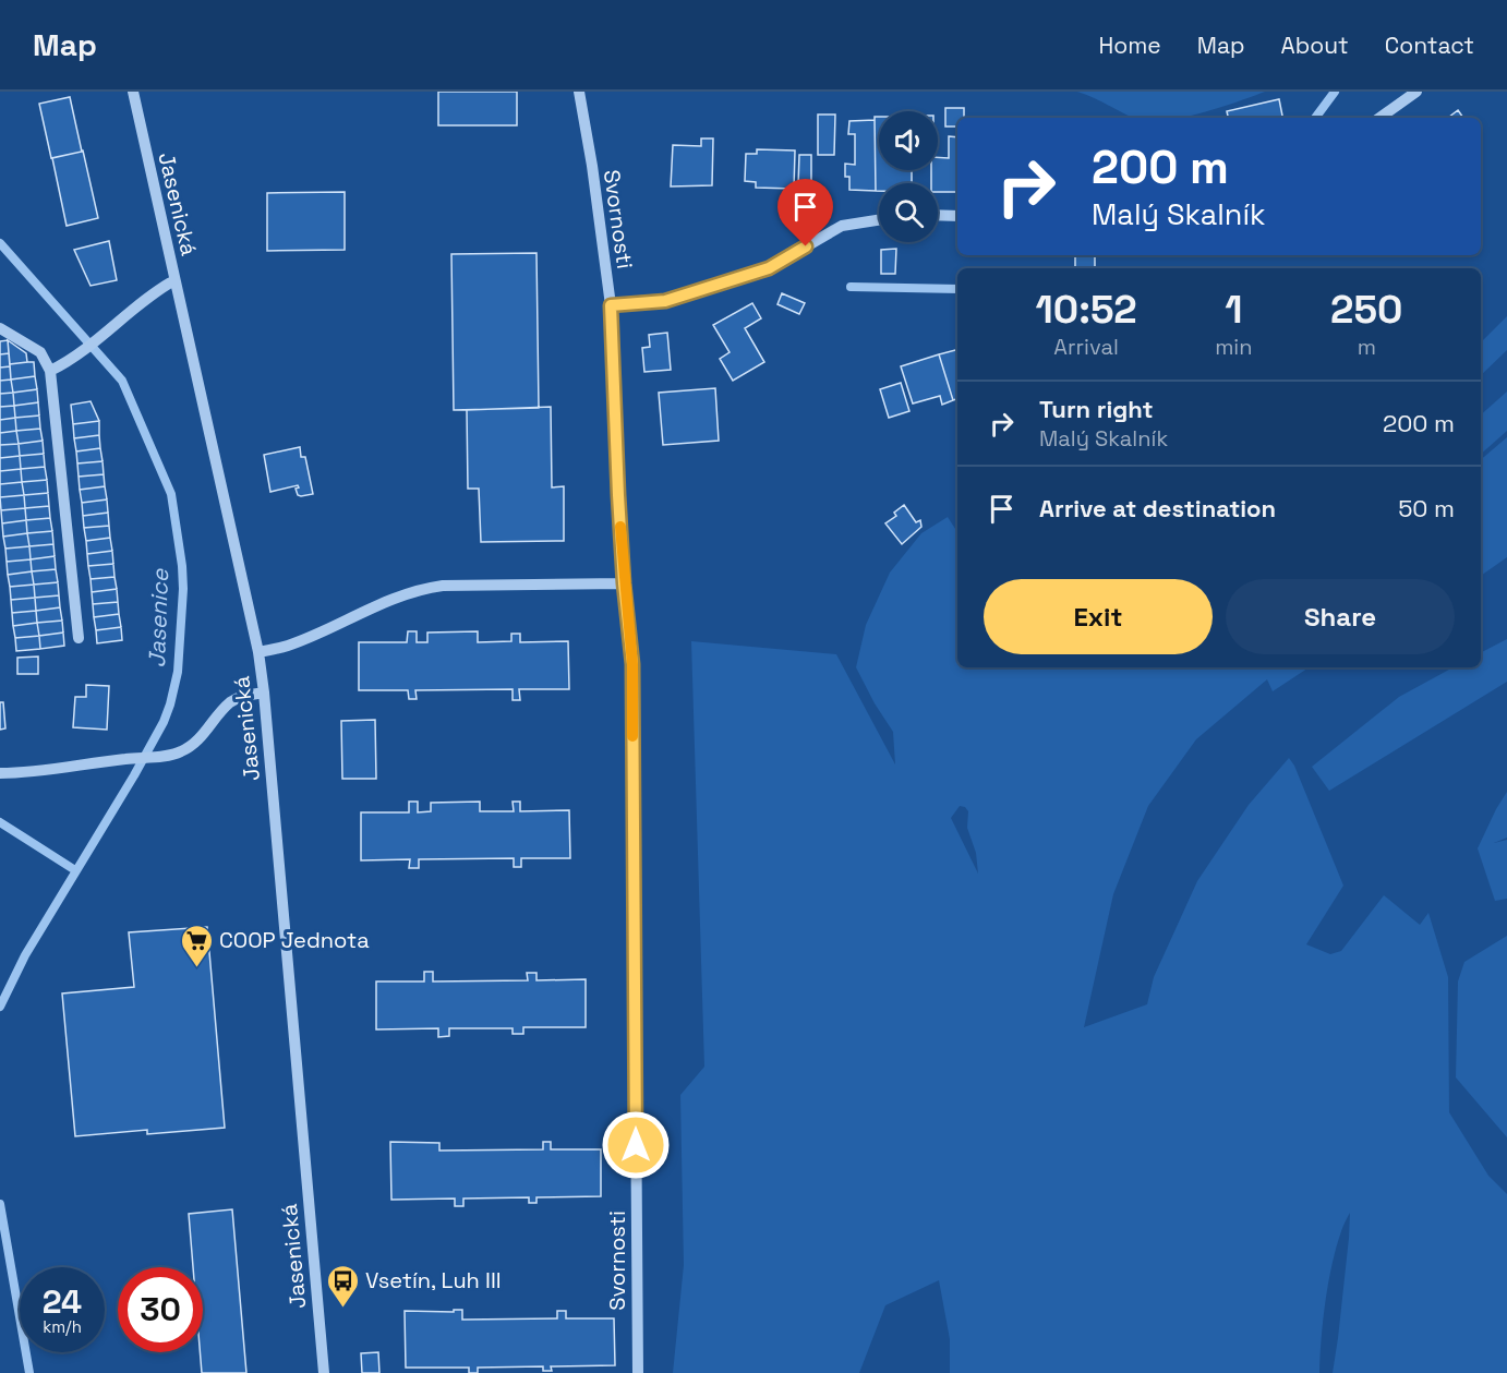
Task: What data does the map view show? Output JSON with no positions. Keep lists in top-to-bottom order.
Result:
{
  "streets": {
    "street": ["Jasenická", "Svornosti"]
  },
  "water": ["Jasenice"],
  "places": {
    "supermarket": ["COOP Jednota"],
    "bus stop": ["Vsetín, Luh III"]
  },
  "page": {
    "header": "Map",
    "nav": [
      "Home",
      "Map",
      "About",
      "Contact"
    ],
    "turn": ["200 m", "Malý Skalník"],
    "eta": [
      "10:52",
      "Arrival",
      "1",
      "min",
      "250",
      "m"
    ],
    "list": [
      {
        "name": "Turn right",
        "note": "Malý Skalník",
        "value": "200 m"
      },
      {
        "name": "Arrive at destination",
        "value": "50 m"
      }
    ],
    "buttons": ["Exit", "Share"],
    "speed": "24 km/h",
    "limit": "30"
  }
}
